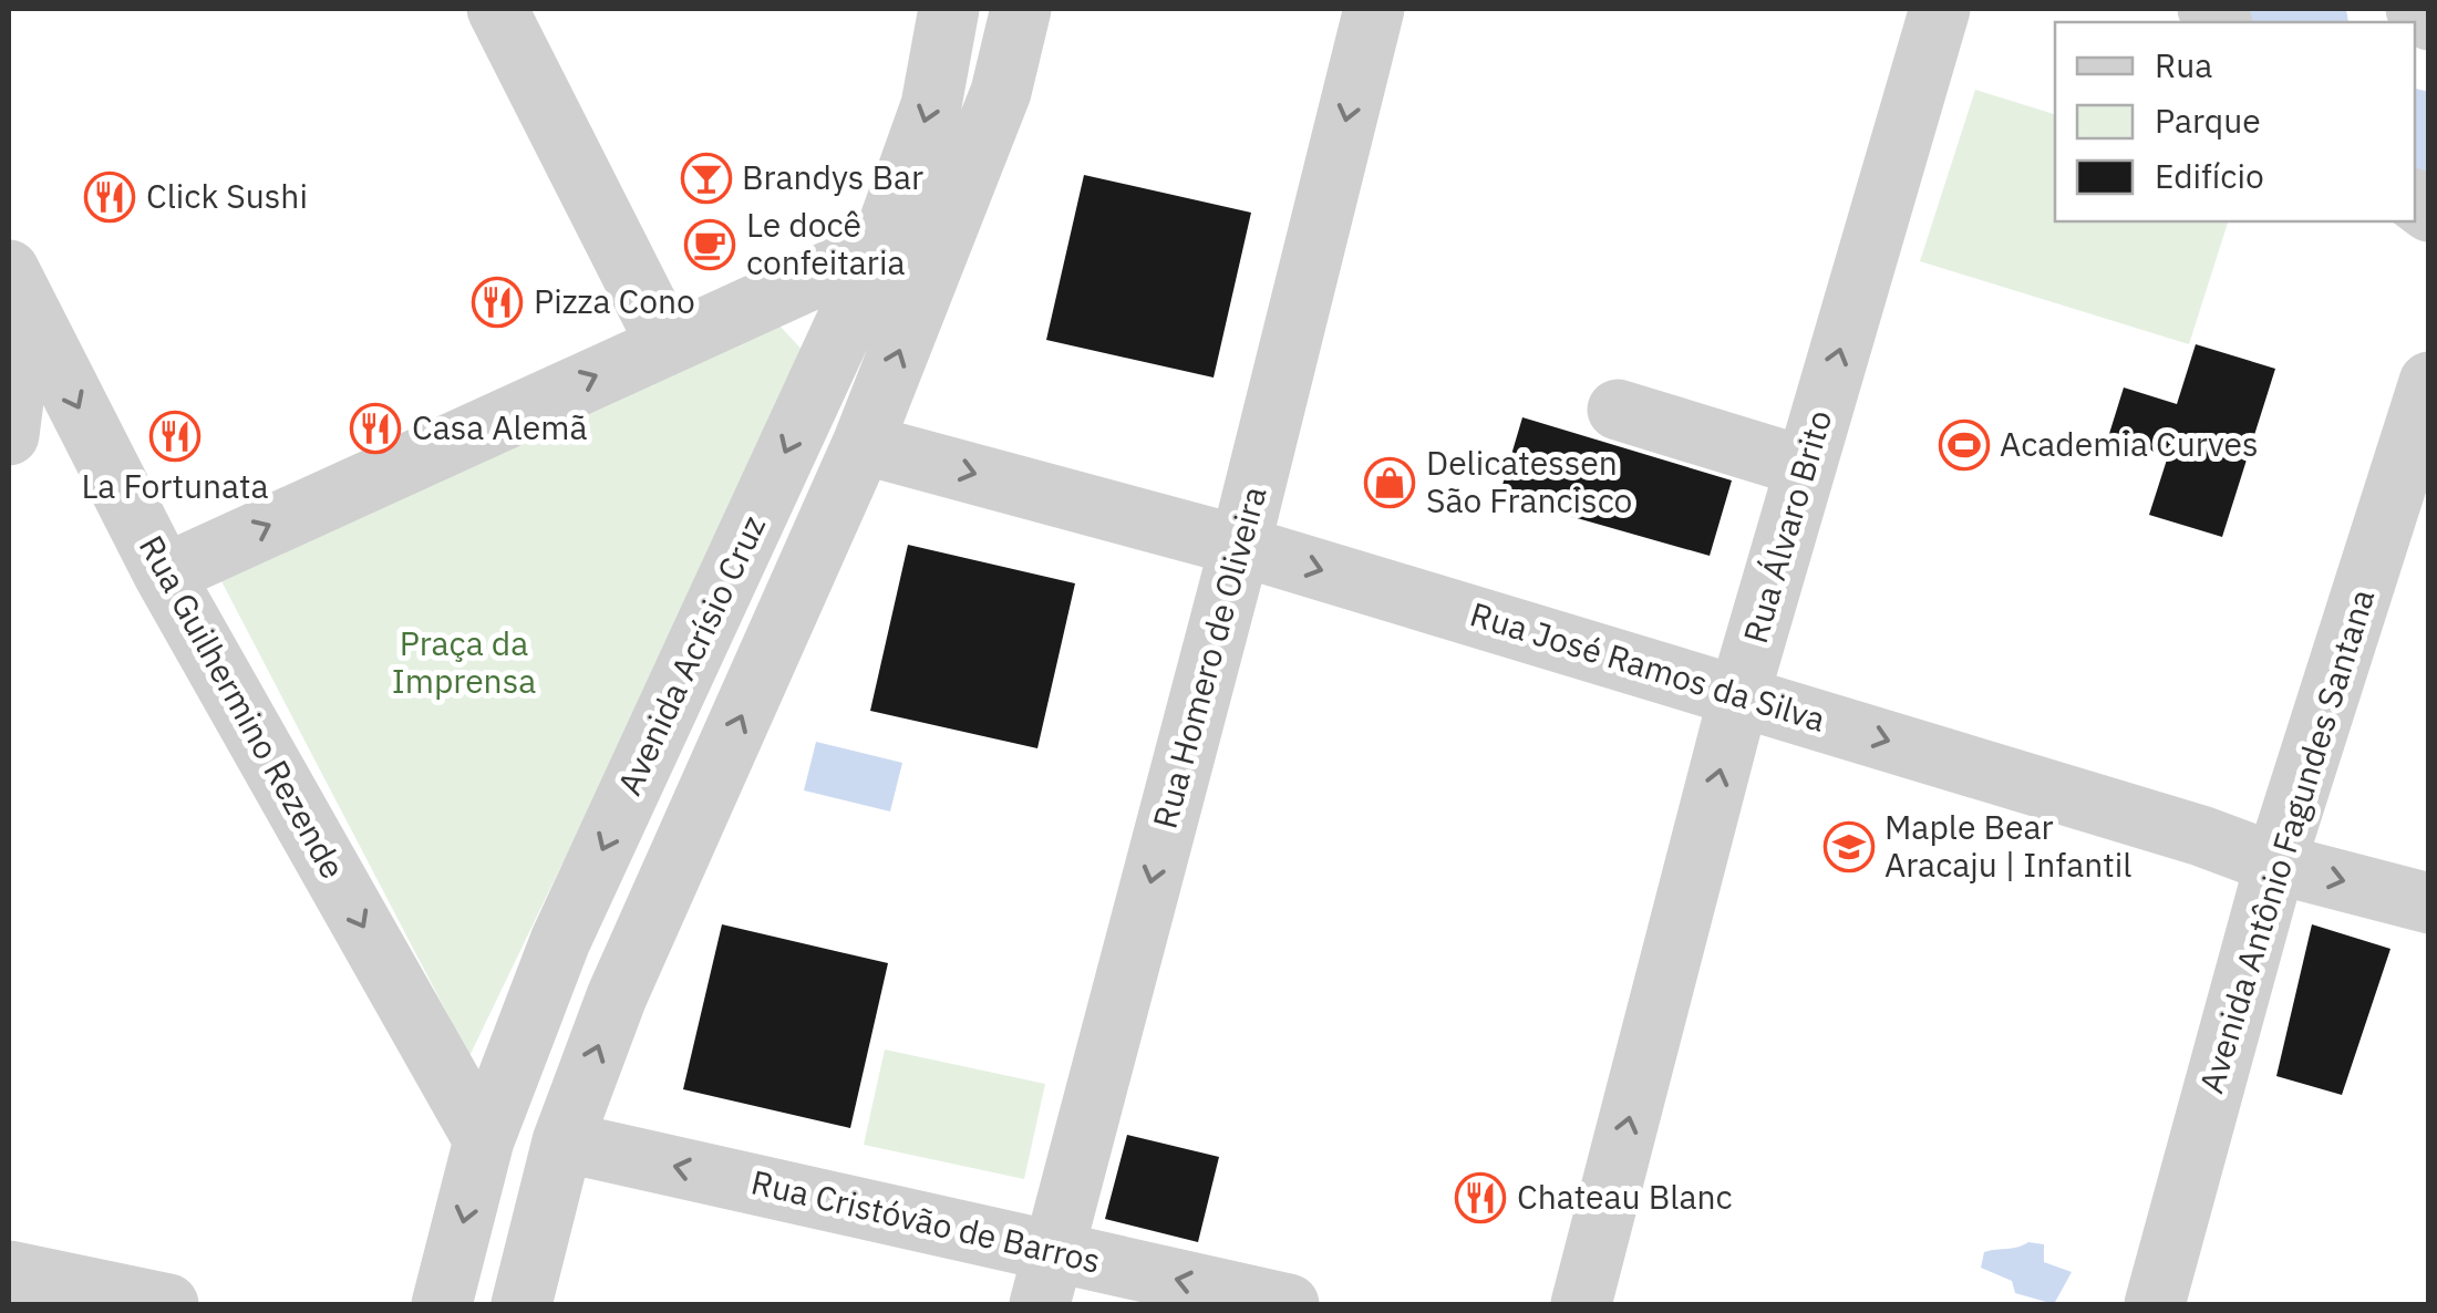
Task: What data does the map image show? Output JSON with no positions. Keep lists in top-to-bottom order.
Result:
{
  "streets": {
    "street": [
      "Rua Álvaro Brito",
      "Avenida Acrísio Cruz",
      "Rua Homero de Oliveira",
      "Rua José Ramos da Silva",
      "Rua Guilhermino Rezende",
      "Avenida Antônio Fagundes Santana",
      "Rua Cristóvão de Barros"
    ]
  },
  "crossings": [
    ["Rua Álvaro Brito", "Rua José Ramos da Silva"],
    ["Avenida Acrísio Cruz", "Rua José Ramos da Silva"],
    ["Avenida Acrísio Cruz", "Rua Guilhermino Rezende"],
    ["Avenida Acrísio Cruz", "Rua Cristóvão de Barros"],
    ["Rua Homero de Oliveira", "Rua José Ramos da Silva"],
    ["Rua Homero de Oliveira", "Rua Cristóvão de Barros"],
    ["Rua José Ramos da Silva", "Avenida Antônio Fagundes Santana"]
  ],
  "one_way": [
    "Rua Álvaro Brito",
    "Rua Homero de Oliveira",
    "Rua José Ramos da Silva",
    "Rua Guilhermino Rezende",
    "Rua Cristóvão de Barros"
  ],
  "parks": ["Praça da Imprensa"],
  "places": {
    "bar": ["Brandys Bar"],
    "restaurant": [
      "Click Sushi",
      "Pizza Cono",
      "Casa Alemã",
      "La Fortunata",
      "Chateau Blanc"
    ],
    "cafe": ["Le docê confeitaria"],
    "sports": ["Academia Curves"],
    "shop": ["Delicatessen São Francisco"],
    "school or university": ["Maple Bear Aracaju | Infantil"]
  },
  "legend": ["Rua", "Parque", "Edifício"]
}
